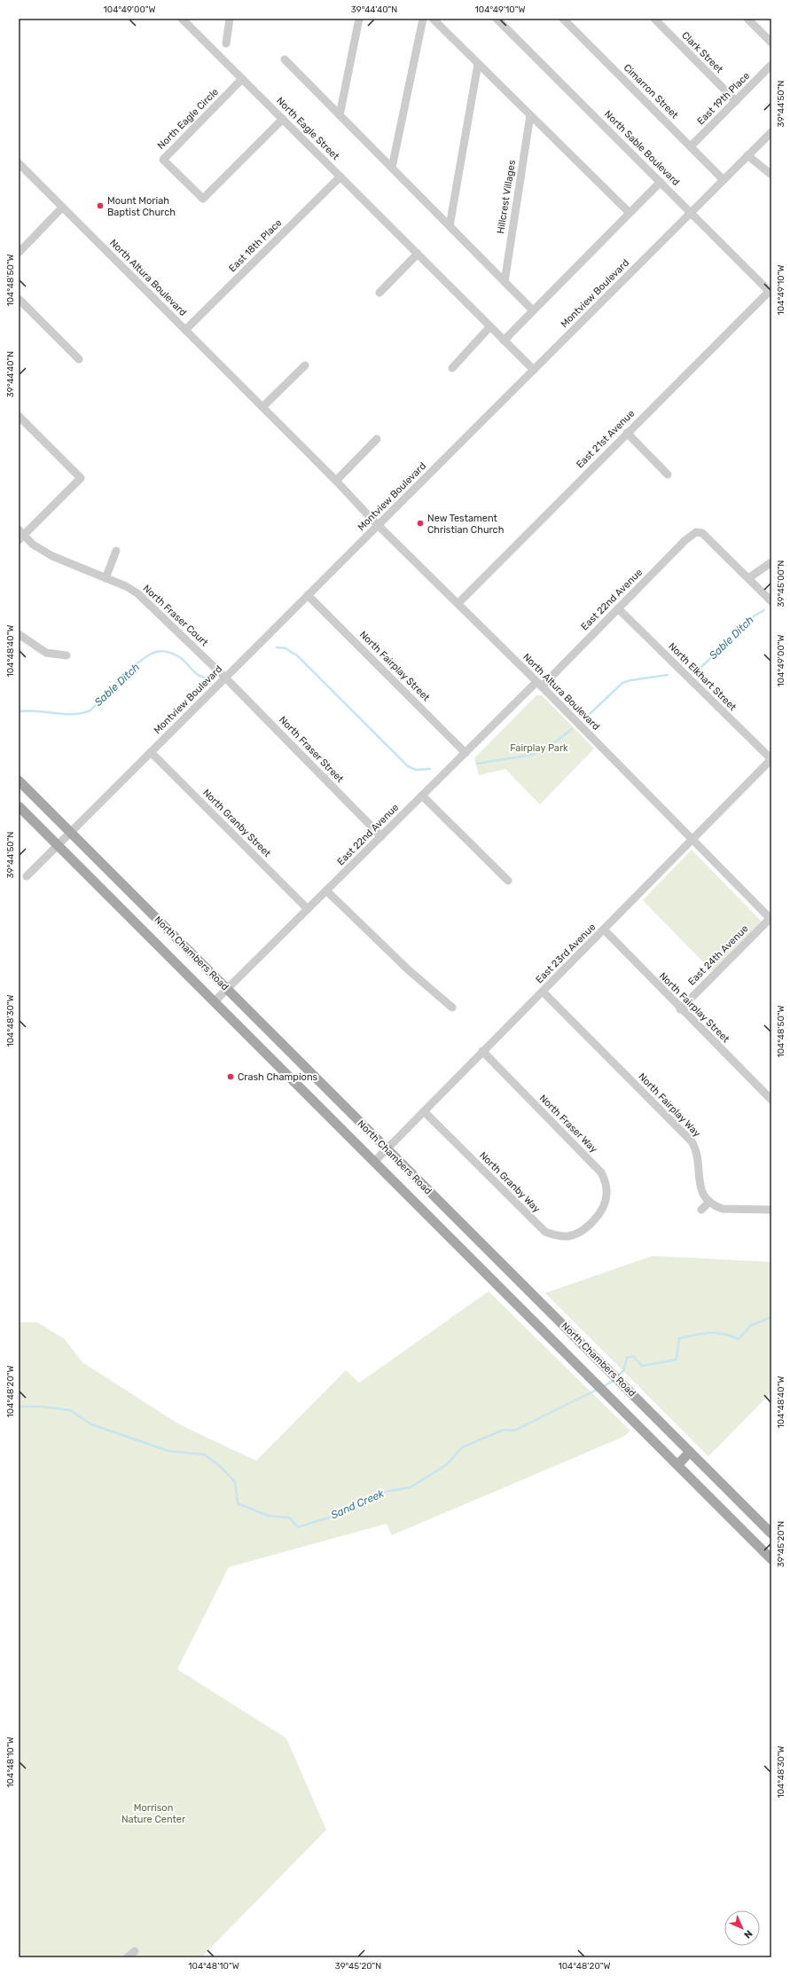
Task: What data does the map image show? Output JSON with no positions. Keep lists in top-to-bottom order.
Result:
{
  "streets": {
    "main road": ["North Chambers Road"],
    "street": [
      "Clark Street",
      "Cimarron Street",
      "East 19th Place",
      "North Eagle Circle",
      "North Eagle Street",
      "North Sable Boulevard",
      "Hillcrest Villages",
      "East 18th Place",
      "North Altura Boulevard",
      "Montview Boulevard",
      "East 21st Avenue",
      "East 22nd Avenue",
      "North Fraser Court",
      "North Fairplay Street",
      "North Elkhart Street",
      "North Fraser Street",
      "North Granby Street",
      "East 23rd Avenue",
      "East 24th Avenue",
      "North Fairplay Way",
      "North Fraser Way",
      "North Granby Way"
    ]
  },
  "crossings": [
    ["Clark Street", "East 19th Place"],
    ["Cimarron Street", "East 19th Place"],
    ["Cimarron Street", "Montview Boulevard"],
    ["North Eagle Circle", "North Eagle Street"],
    ["North Eagle Street", "East 18th Place"],
    ["North Eagle Street", "Montview Boulevard"],
    ["North Sable Boulevard", "Montview Boulevard"],
    ["North Sable Boulevard", "East 21st Avenue"],
    ["East 18th Place", "North Altura Boulevard"],
    ["North Altura Boulevard", "Montview Boulevard"],
    ["North Altura Boulevard", "East 21st Avenue"],
    ["North Altura Boulevard", "East 22nd Avenue"],
    ["North Altura Boulevard", "East 23rd Avenue"],
    ["North Altura Boulevard", "East 24th Avenue"],
    ["Montview Boulevard", "North Fraser Court"],
    ["Montview Boulevard", "North Fairplay Street"],
    ["Montview Boulevard", "North Fraser Street"],
    ["Montview Boulevard", "North Granby Street"],
    ["Montview Boulevard", "North Chambers Road"],
    ["East 22nd Avenue", "North Fairplay Street"],
    ["East 22nd Avenue", "North Elkhart Street"],
    ["East 22nd Avenue", "North Fraser Street"],
    ["East 22nd Avenue", "North Granby Street"],
    ["East 22nd Avenue", "North Chambers Road"],
    ["North Fraser Court", "North Fraser Street"],
    ["North Fairplay Street", "East 23rd Avenue"],
    ["North Fairplay Street", "East 24th Avenue"],
    ["North Elkhart Street", "East 23rd Avenue"],
    ["North Chambers Road", "East 23rd Avenue"],
    ["East 23rd Avenue", "North Fairplay Way"],
    ["East 23rd Avenue", "North Fraser Way"],
    ["East 23rd Avenue", "North Granby Way"],
    ["North Fraser Way", "North Granby Way"]
  ],
  "water": ["Sable Ditch", "Sand Creek"],
  "parks": ["Fairplay Park", "Morrison Nature Center"],
  "places": ["Mount Moriah Baptist Church", "New Testament Christian Church", "Crash Champions"],
  "north": "bottom right",
  "coordinates": [
    "104°49'00\"W",
    "39°44'40\"N",
    "104°49'10\"W",
    "39°44'50\"N",
    "104°48'50\"W",
    "39°45'00\"N",
    "104°48'40\"W",
    "104°48'30\"W",
    "104°48'20\"W",
    "39°45'20\"N",
    "104°48'10\"W"
  ]
}
